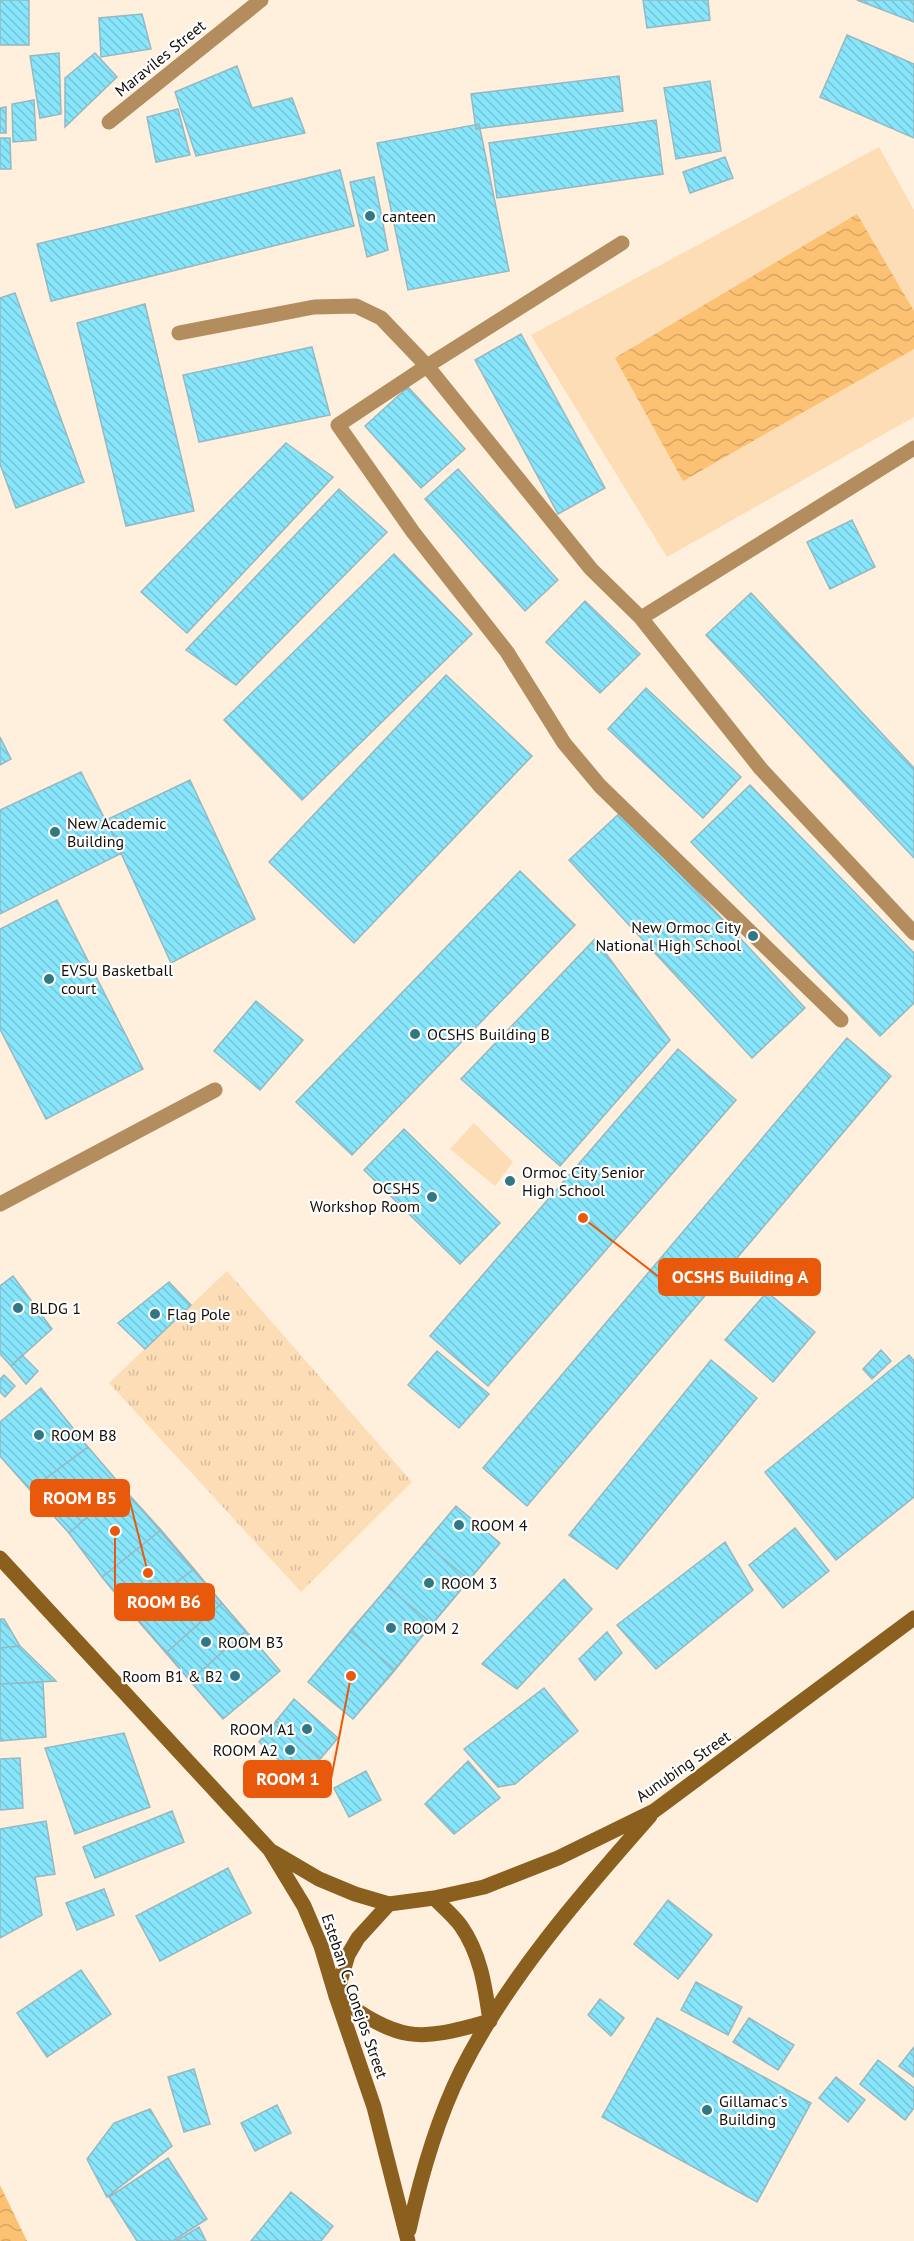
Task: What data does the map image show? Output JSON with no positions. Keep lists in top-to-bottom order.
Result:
{
  "streets": {
    "main road": ["Aunubing Street", "Esteban C. Conejos Street"],
    "street": ["Maraviles Street"]
  },
  "crossings": [
    ["Aunubing Street", "Esteban C. Conejos Street"]
  ],
  "places": [
    "canteen",
    "New Academic Building",
    "New Ormoc City National High School",
    "EVSU Basketball court",
    "OCSHS Building B",
    "Ormoc City Senior High School",
    "OCSHS Workshop Room",
    "OCSHS Building A",
    "BLDG 1",
    "Flag Pole",
    "ROOM B8",
    "ROOM 4",
    "ROOM B6",
    "ROOM B5",
    "ROOM 3",
    "ROOM 2",
    "ROOM B3",
    "Room B1 & B2",
    "ROOM 1",
    "ROOM A1",
    "ROOM A2",
    "Gillamac's Building"
  ]
}
